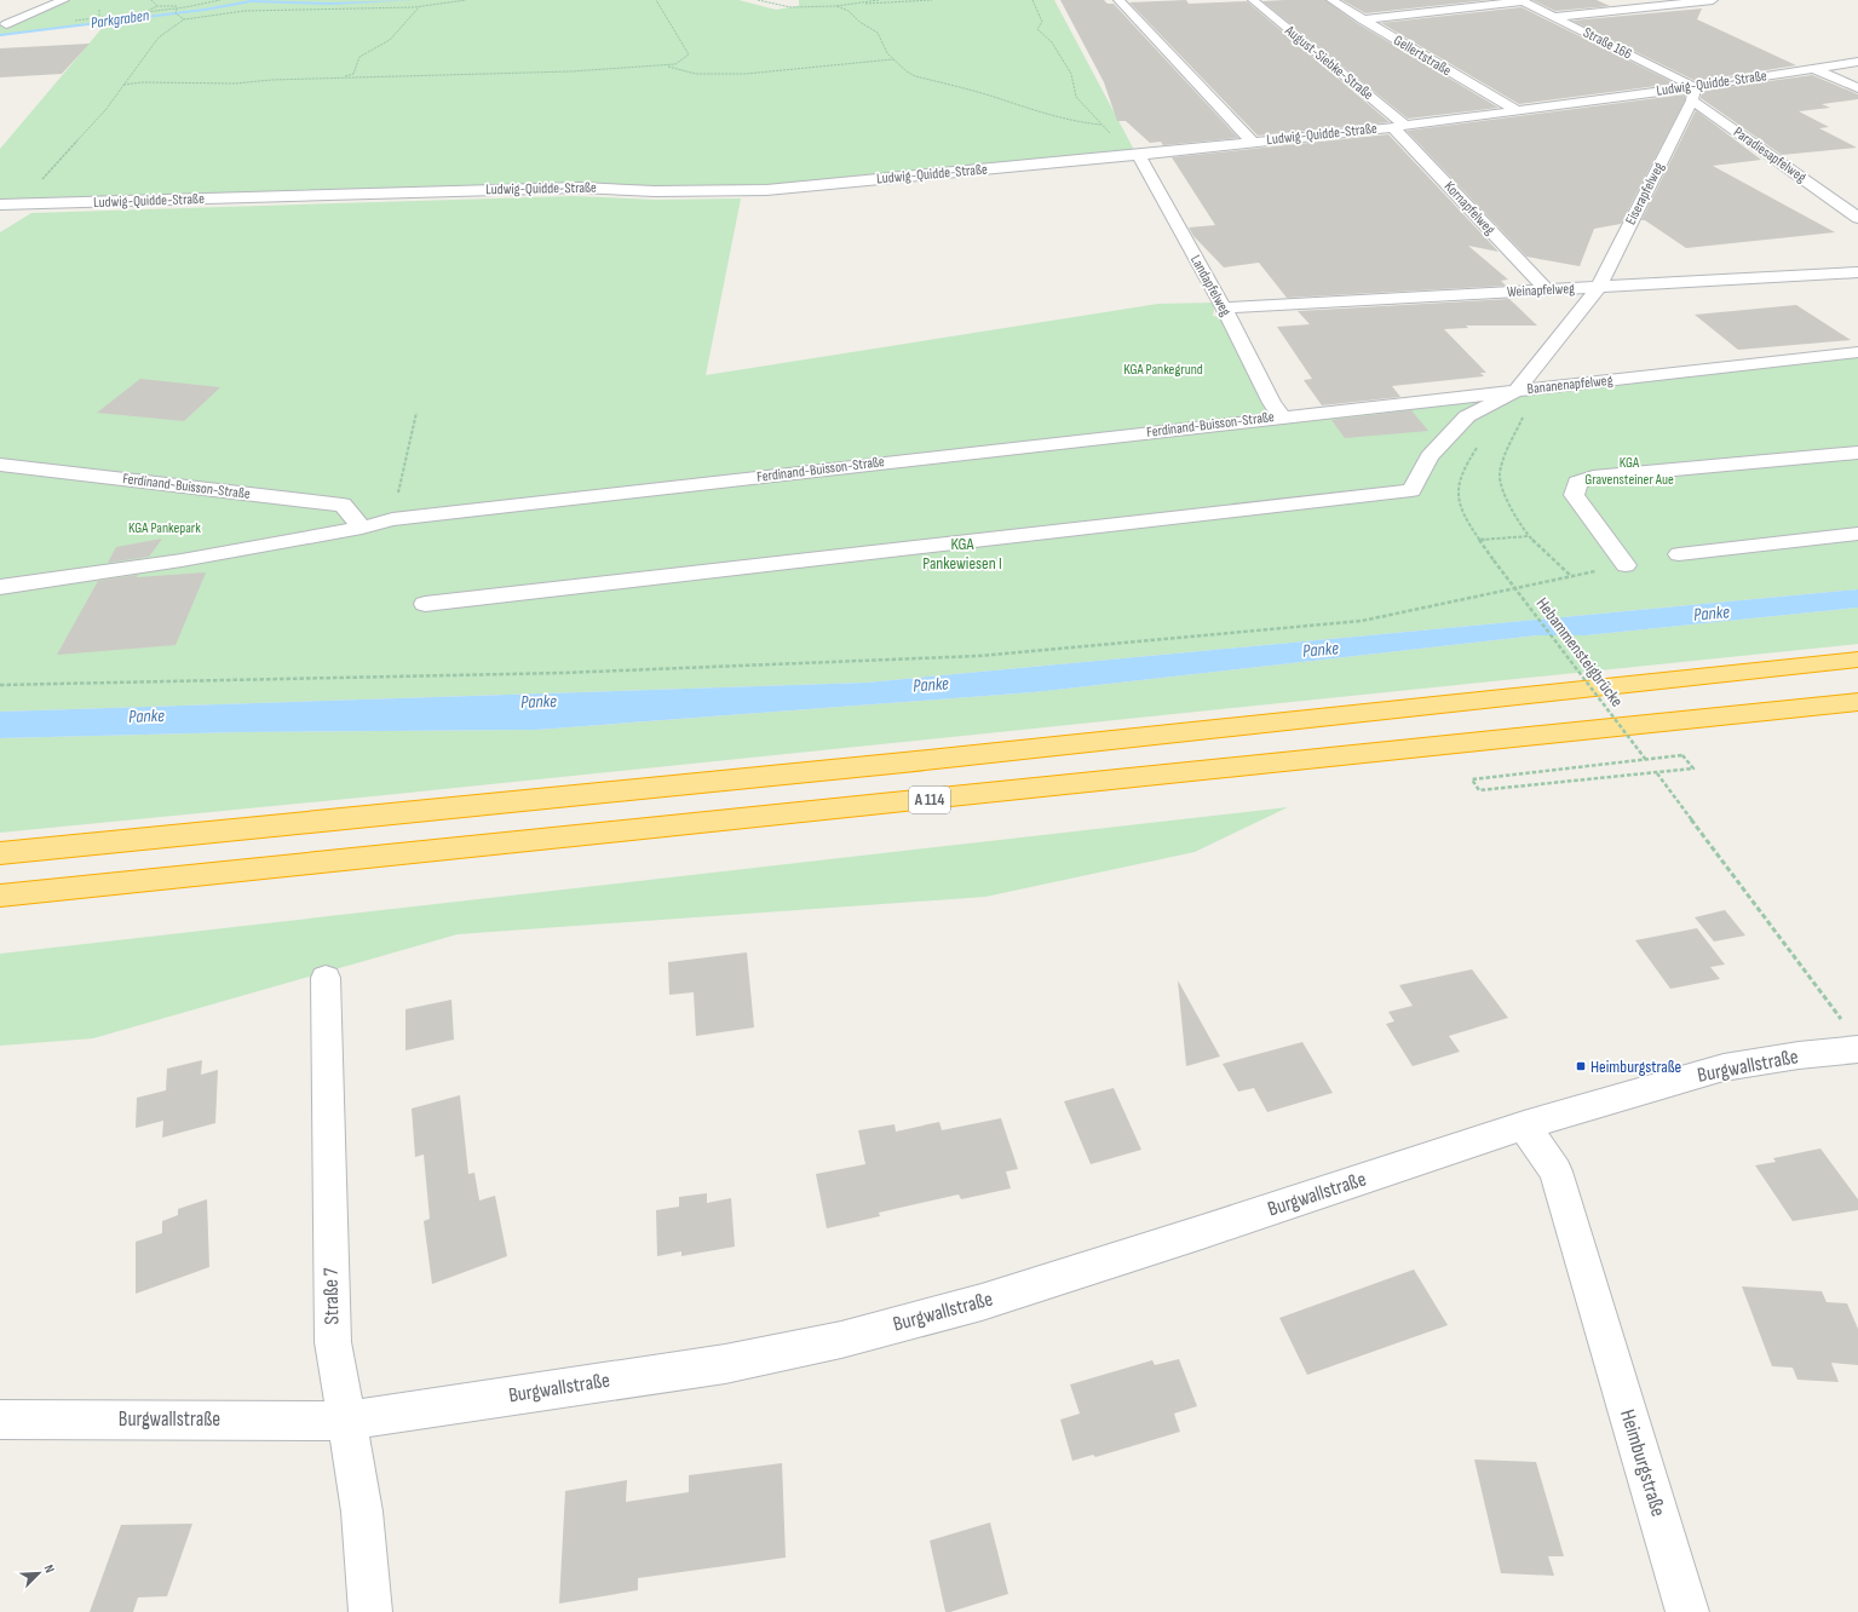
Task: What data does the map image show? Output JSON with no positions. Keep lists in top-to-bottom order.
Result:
{
  "streets": {
    "highway": ["A 114"],
    "street": [
      "Straße 166",
      "Gellertstraße",
      "August-Siebke-Straße",
      "Ludwig-Quidde-Straße",
      "Paradiesapfelweg",
      "Eiserapfelweg",
      "Kornapfelweg",
      "Landapfelweg",
      "Weinapfelweg",
      "Bananenapfelweg",
      "Ferdinand-Buisson-Straße",
      "Burgwallstraße",
      "Straße 7",
      "Heimburgstraße"
    ],
    "path": ["Hebammensteigbrücke"]
  },
  "crossings": [
    ["Straße 166", "Ludwig-Quidde-Straße"],
    ["Straße 166", "Paradiesapfelweg"],
    ["Straße 166", "Eiserapfelweg"],
    ["Gellertstraße", "Ludwig-Quidde-Straße"],
    ["August-Siebke-Straße", "Ludwig-Quidde-Straße"],
    ["August-Siebke-Straße", "Kornapfelweg"],
    ["Ludwig-Quidde-Straße", "Paradiesapfelweg"],
    ["Ludwig-Quidde-Straße", "Eiserapfelweg"],
    ["Ludwig-Quidde-Straße", "Kornapfelweg"],
    ["Ludwig-Quidde-Straße", "Landapfelweg"],
    ["Paradiesapfelweg", "Eiserapfelweg"],
    ["Eiserapfelweg", "Weinapfelweg"],
    ["Eiserapfelweg", "Bananenapfelweg"],
    ["Kornapfelweg", "Weinapfelweg"],
    ["Landapfelweg", "Weinapfelweg"],
    ["Landapfelweg", "Bananenapfelweg"],
    ["Landapfelweg", "Ferdinand-Buisson-Straße"],
    ["Bananenapfelweg", "Ferdinand-Buisson-Straße"],
    ["Burgwallstraße", "Straße 7"],
    ["Burgwallstraße", "Heimburgstraße"]
  ],
  "water": ["Parkgraben", "Panke"],
  "parks": [
    "KGA Pankegrund",
    "KGA Gravensteiner Aue",
    "KGA Pankepark",
    "KGA Pankewiesen I"
  ],
  "places": {
    "transit": ["Heimburgstraße"]
  },
  "north": "top right"
}
